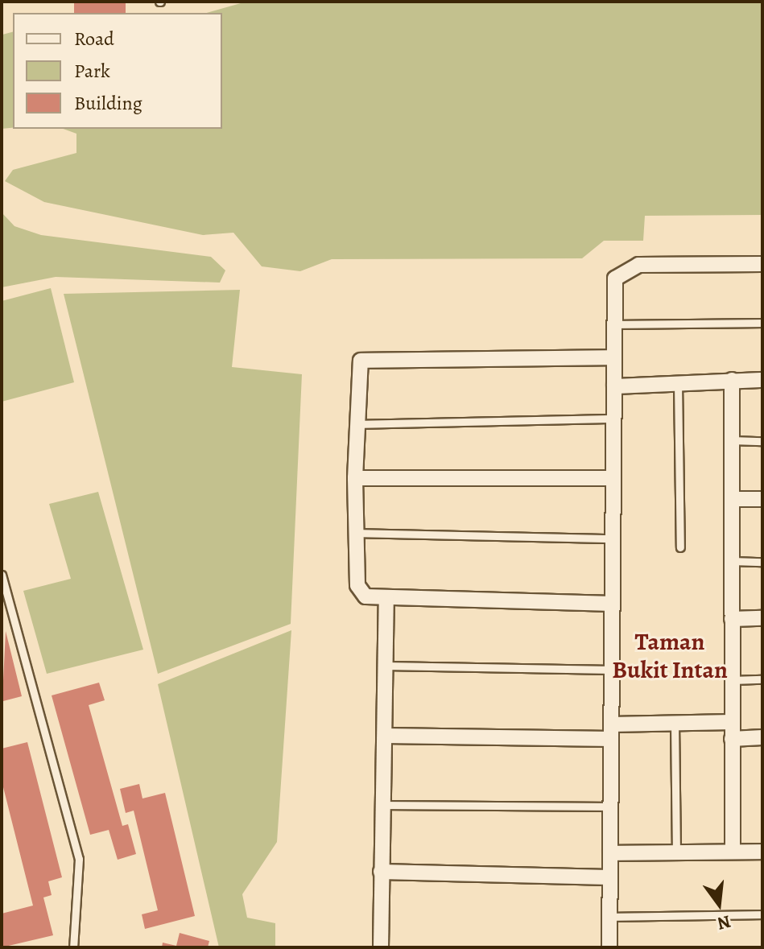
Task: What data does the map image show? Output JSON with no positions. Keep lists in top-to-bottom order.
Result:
{
  "districts": ["Taman Bukit Intan"],
  "legend": ["Road", "Park", "Building"],
  "north": "bottom"
}
